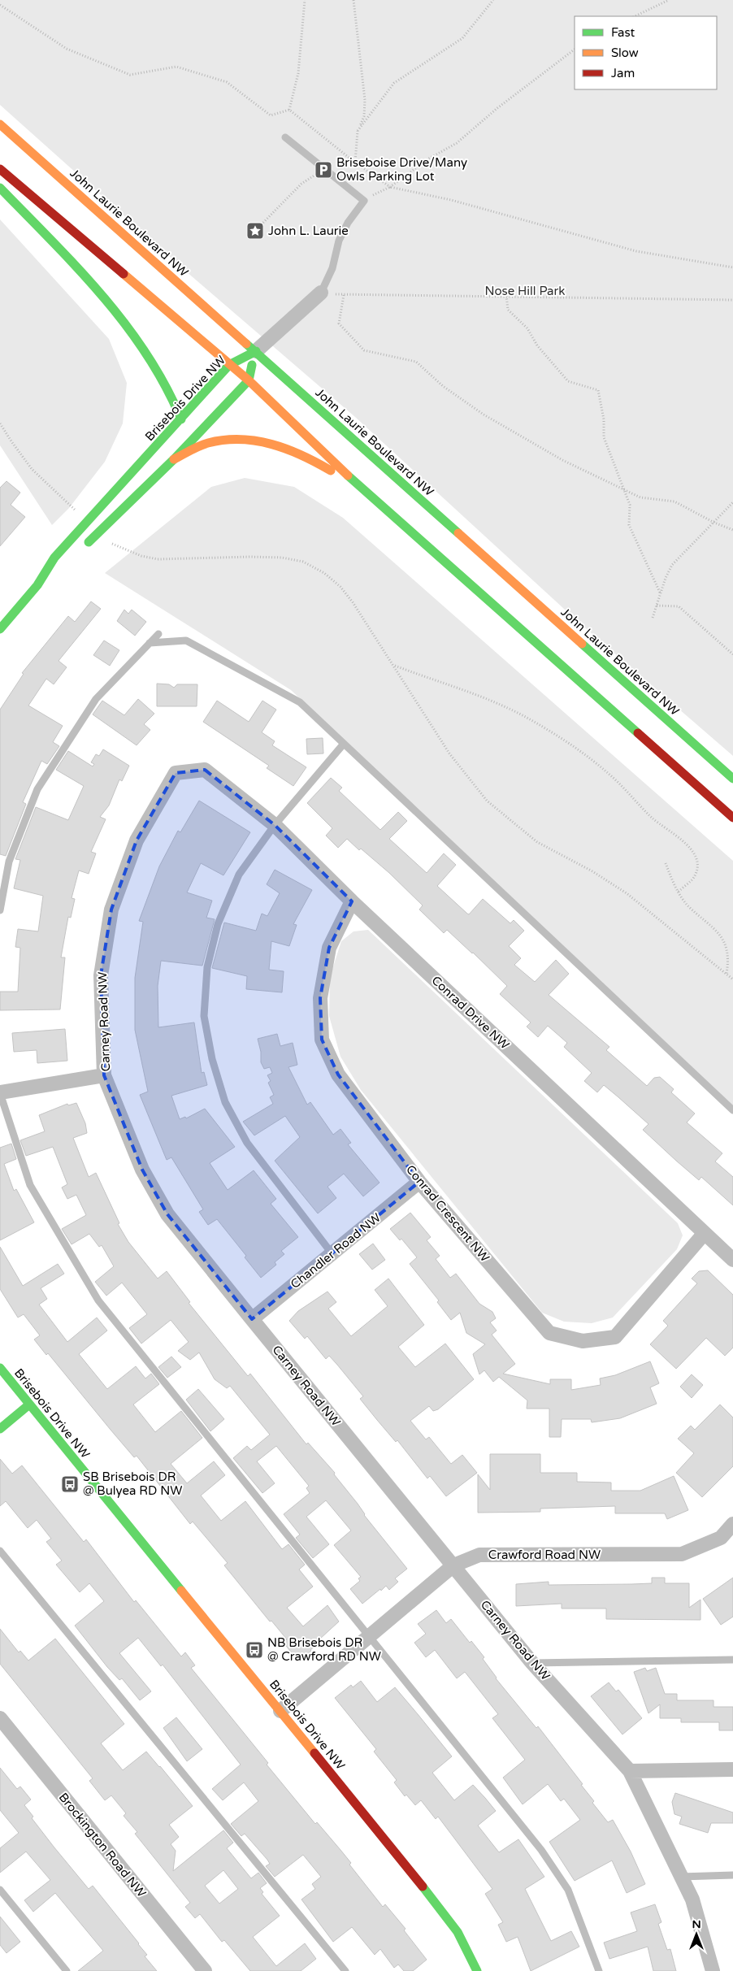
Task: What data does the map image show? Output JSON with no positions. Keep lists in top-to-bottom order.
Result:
{
  "streets": {
    "main road": ["John Laurie Boulevard NW", "Brisebois Drive NW"],
    "street": [
      "Conrad Drive NW",
      "Carney Road NW",
      "Conrad Crescent NW",
      "Chandler Road NW",
      "Crawford Road NW",
      "Brockington Road NW"
    ]
  },
  "crossings": [
    ["John Laurie Boulevard NW", "Brisebois Drive NW"],
    ["Brisebois Drive NW", "Crawford Road NW"],
    ["Conrad Drive NW", "Carney Road NW"],
    ["Conrad Drive NW", "Conrad Crescent NW"],
    ["Carney Road NW", "Chandler Road NW"],
    ["Carney Road NW", "Crawford Road NW"],
    ["Conrad Crescent NW", "Chandler Road NW"]
  ],
  "parks": ["Nose Hill Park"],
  "places": {
    "parking": ["Briseboise Drive/Many Owls Parking Lot"],
    "place": ["John L. Laurie"],
    "bus stop": ["SB Brisebois DR @ Bulyea RD NW", "NB Brisebois DR @ Crawford RD NW"]
  },
  "legend": ["Fast", "Slow", "Jam"],
  "north": "top"
}
